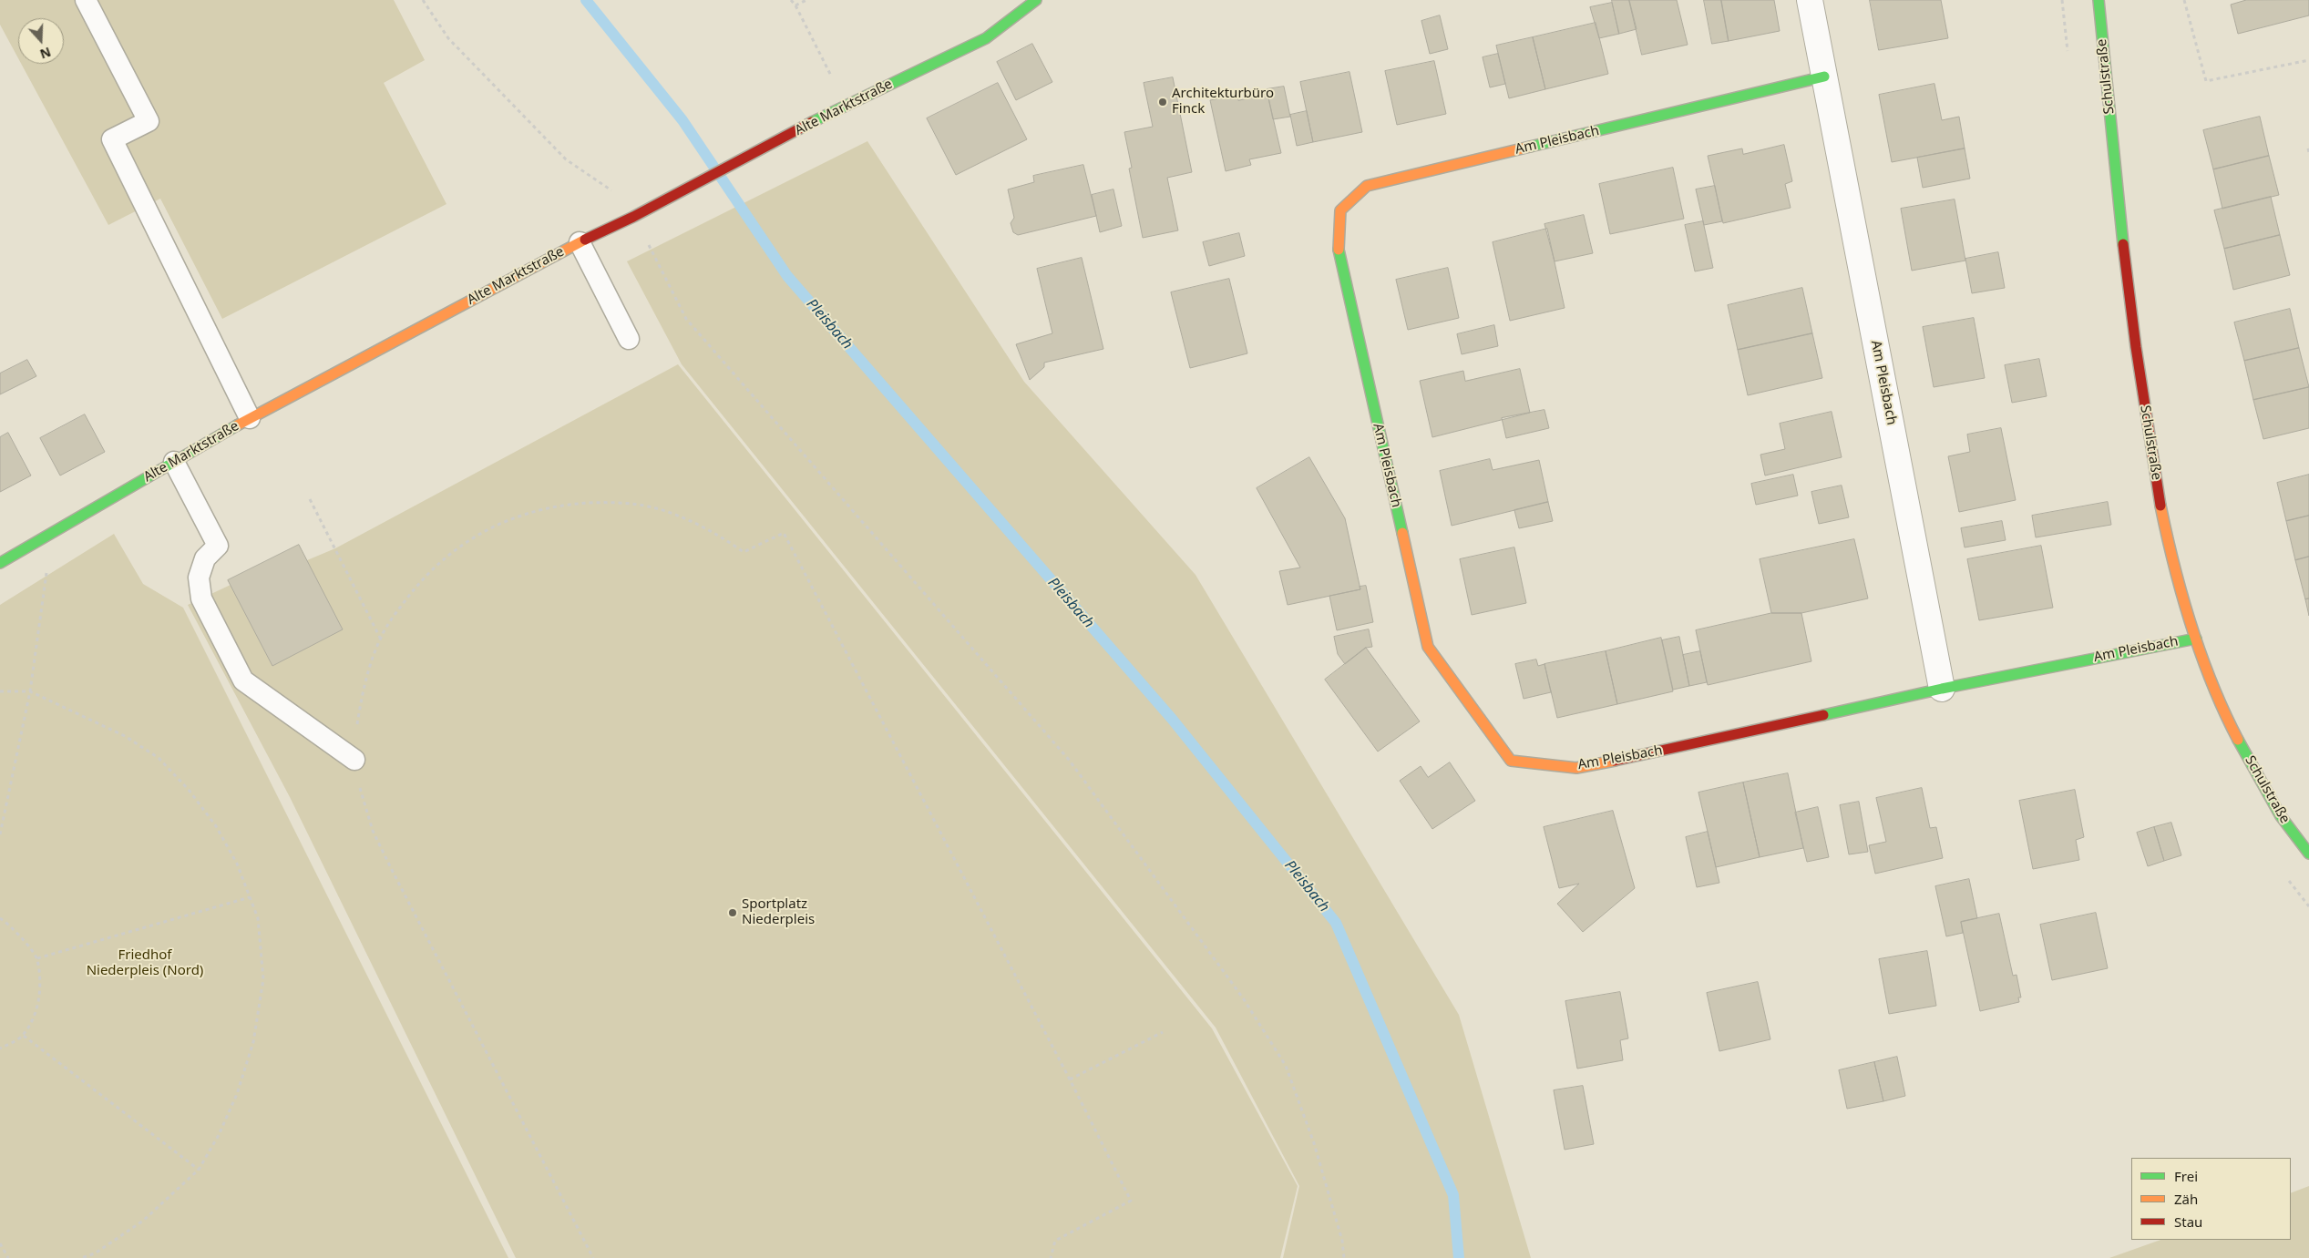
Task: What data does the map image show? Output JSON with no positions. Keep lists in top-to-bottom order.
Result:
{
  "streets": {
    "street": ["Schulstraße", "Alte Marktstraße", "Am Pleisbach"]
  },
  "crossings": [
    ["Schulstraße", "Am Pleisbach"]
  ],
  "water": ["Pleisbach"],
  "parks": ["Friedhof Niederpleis (Nord)"],
  "places": ["Architekturbüro Finck", "Sportplatz Niederpleis"],
  "legend": ["Frei", "Zäh", "Stau"],
  "north": "bottom"
}
